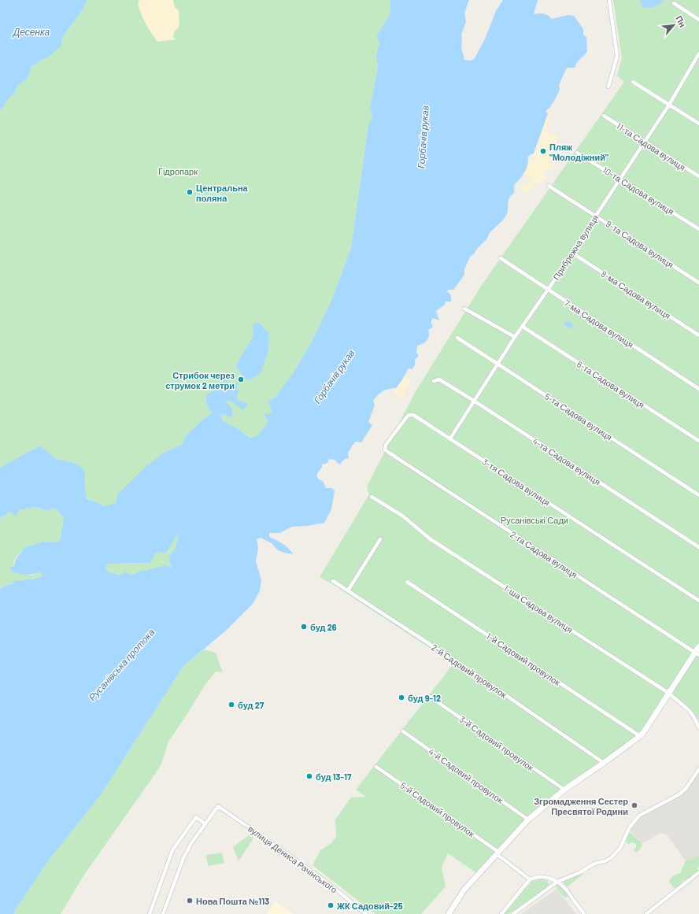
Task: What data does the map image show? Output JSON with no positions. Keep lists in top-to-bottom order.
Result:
{
  "streets": {
    "street": [
      "11-та Садова вулиця",
      "10-та Садова вулиця",
      "9-та Садова вулиця",
      "Прибрежна вулиця",
      "8-ма Садова вулиця",
      "7-ма Садова вулиця",
      "6-та Садова вулиця",
      "5-та Садова вулиця",
      "4-та Садова вулиця",
      "3-тя Садова вулиця",
      "2-га Садова вулиця",
      "1-ша Садова вулиця",
      "1-й Садовий провулок",
      "2-й Садовий провулок",
      "3-й Садовий провулок",
      "4-й Садовий провулок",
      "5-й Садовий провулок",
      "вулиця Дениса Рачінського"
    ]
  },
  "crossings": [
    ["11-та Садова вулиця", "Прибрежна вулиця"],
    ["10-та Садова вулиця", "Прибрежна вулиця"],
    ["9-та Садова вулиця", "Прибрежна вулиця"],
    ["Прибрежна вулиця", "8-ма Садова вулиця"],
    ["Прибрежна вулиця", "7-ма Садова вулиця"],
    ["Прибрежна вулиця", "6-та Садова вулиця"],
    ["Прибрежна вулиця", "5-та Садова вулиця"],
    ["Прибрежна вулиця", "4-та Садова вулиця"],
    ["Прибрежна вулиця", "3-тя Садова вулиця"],
    ["3-тя Садова вулиця", "2-га Садова вулиця"]
  ],
  "water": ["Десенка", "Горбачів рукав", "Русанівська протока"],
  "parks": ["Гідропарк", "Русанівські Сади"],
  "places": [
    "Пляж \"Молодіжний\"",
    "Центральна поляна",
    "Стрибок через струмок 2 метри",
    "буд 26",
    "буд 9-12",
    "буд 27",
    "буд 13-17",
    "Згромадження Сестер Пресвятої Родини",
    "Нова Пошта №113",
    "ЖК Садовий-25"
  ],
  "north": "top right"
}
